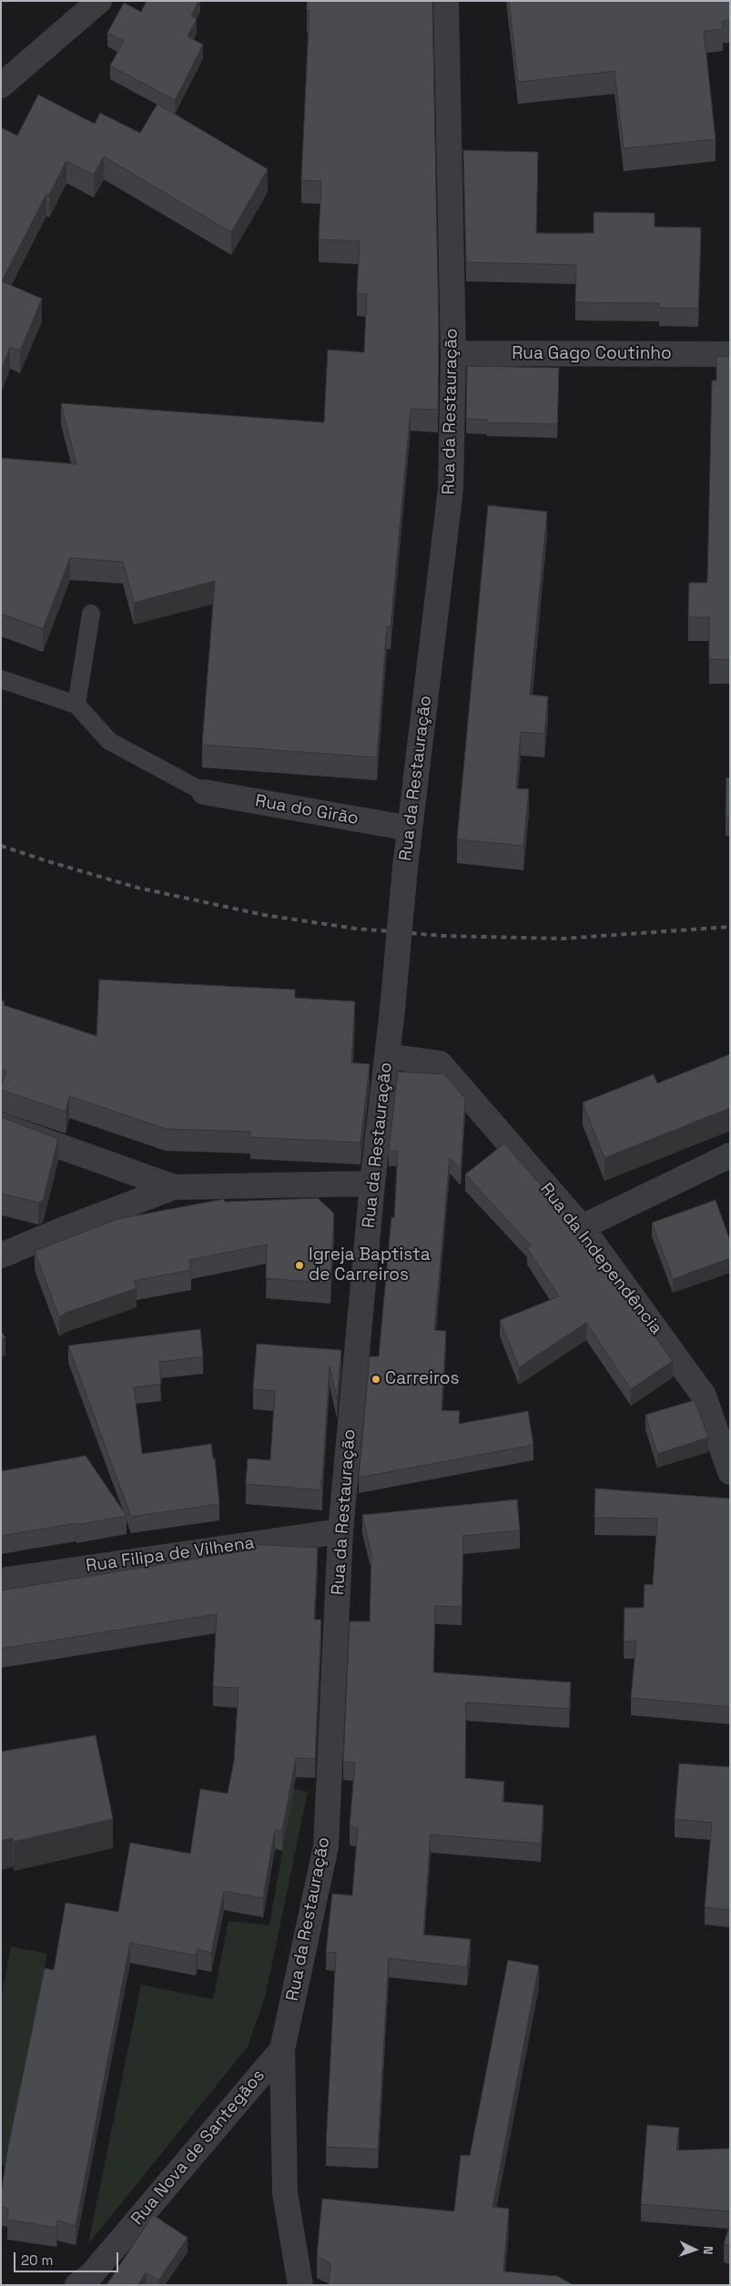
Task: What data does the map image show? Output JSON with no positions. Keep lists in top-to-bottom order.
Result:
{
  "streets": {
    "street": [
      "Rua Gago Coutinho",
      "Rua da Restauração",
      "Rua do Girão",
      "Rua da Independência",
      "Rua Filipa de Vilhena",
      "Rua Nova de Santegãos"
    ]
  },
  "crossings": [
    ["Rua Gago Coutinho", "Rua da Restauração"],
    ["Rua da Restauração", "Rua do Girão"],
    ["Rua da Restauração", "Rua da Independência"],
    ["Rua da Restauração", "Rua Filipa de Vilhena"],
    ["Rua da Restauração", "Rua Nova de Santegãos"]
  ],
  "places": ["Igreja Baptista de Carreiros", "Carreiros"],
  "scale_bar": "20 m",
  "north": "right"
}
